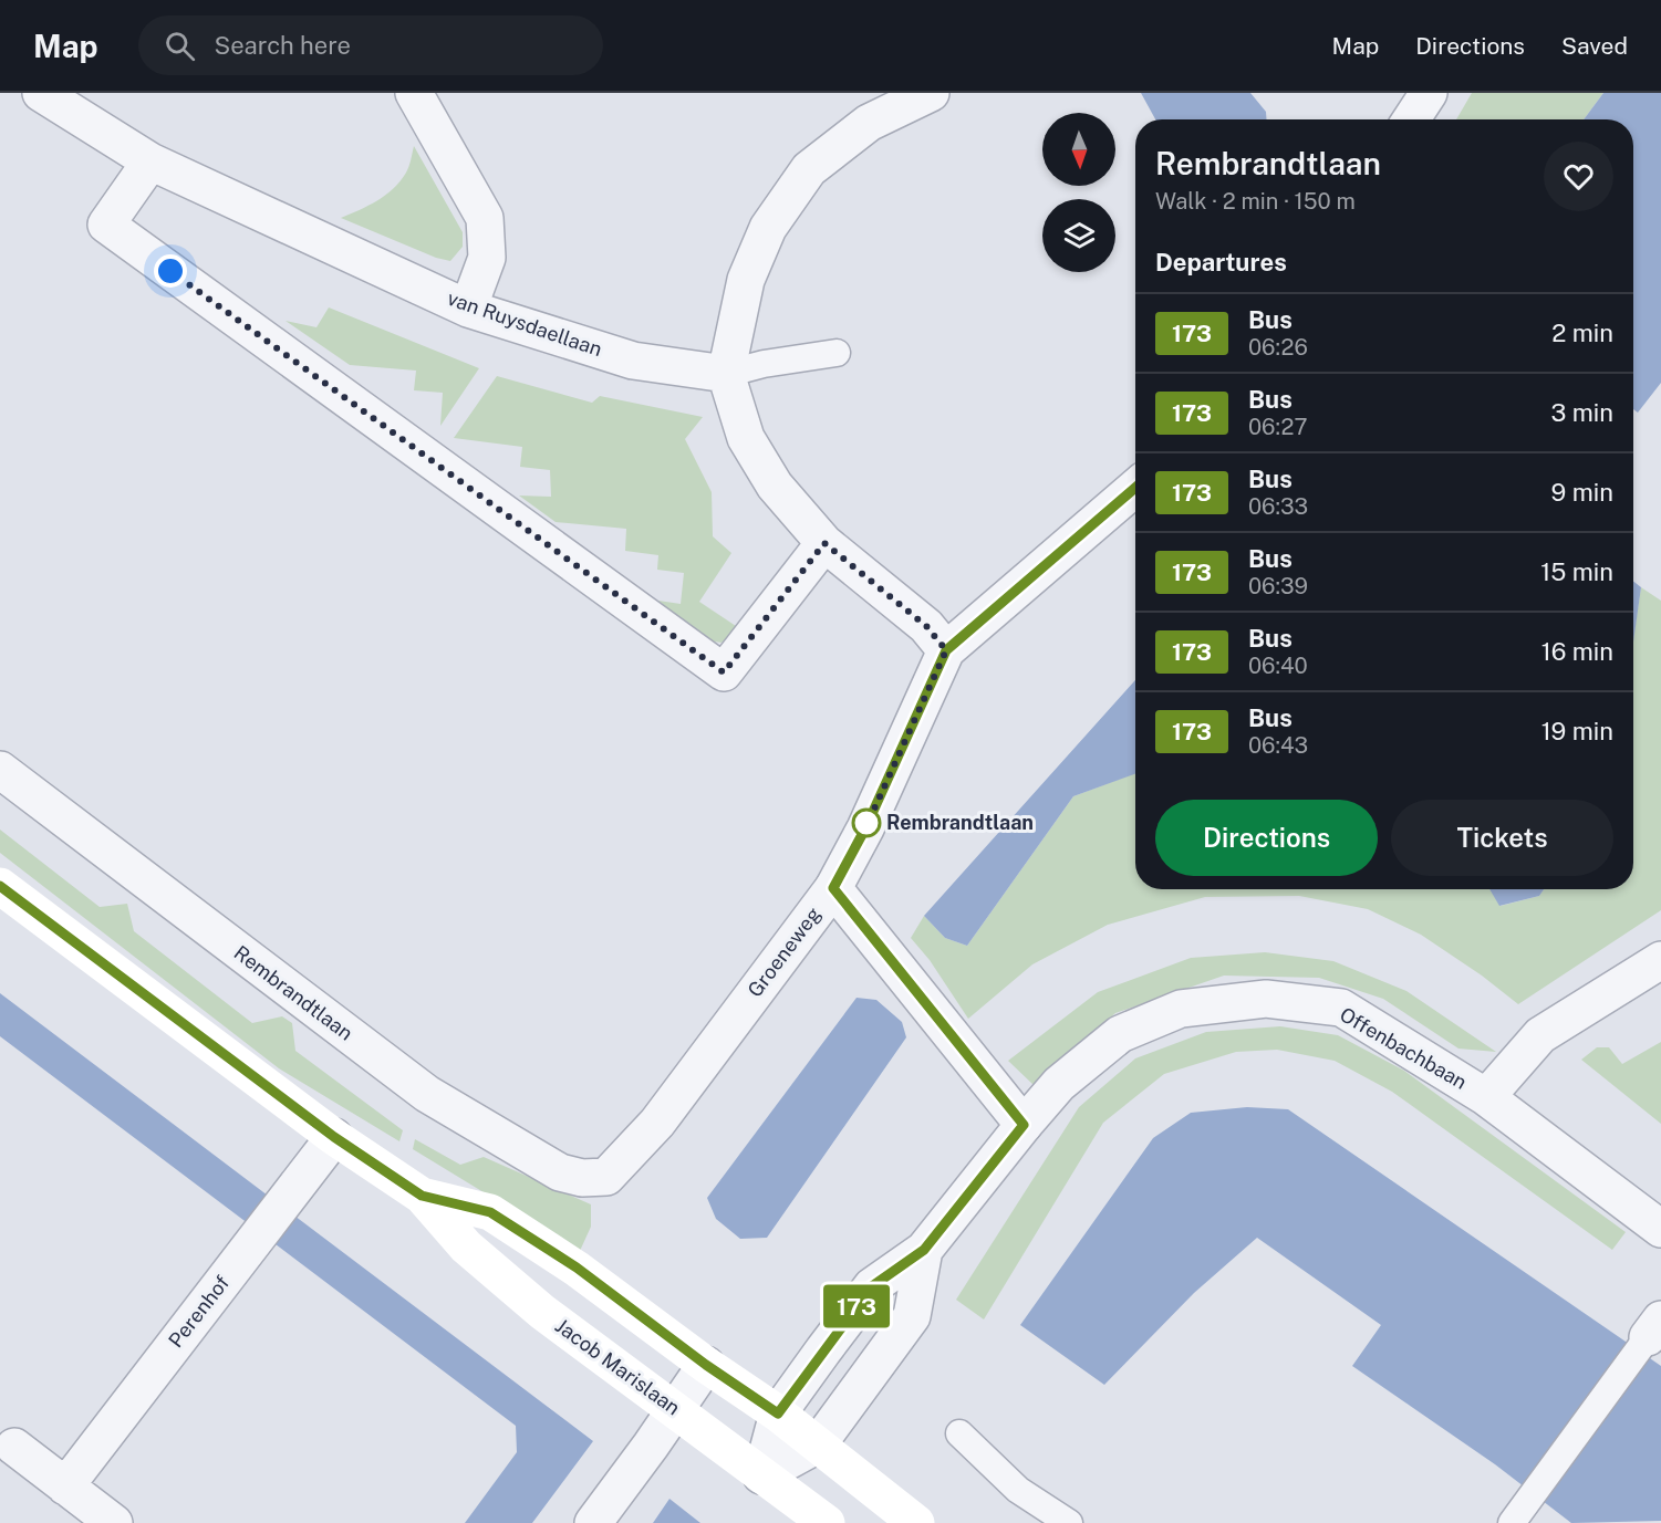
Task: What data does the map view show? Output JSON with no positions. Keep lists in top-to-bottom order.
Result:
{
  "streets": {
    "main road": ["Jacob Marislaan"],
    "street": [
      "van Ruysdaellaan",
      "Groeneweg",
      "Rembrandtlaan",
      "Offenbachbaan",
      "Perenhof"
    ]
  },
  "crossings": [
    ["Groeneweg", "Rembrandtlaan"],
    ["Offenbachbaan", "Jacob Marislaan"],
    ["Perenhof", "Jacob Marislaan"]
  ],
  "places": ["Rembrandtlaan"],
  "lines": ["bus line 173"],
  "north": "bottom",
  "page": {
    "header": "Map",
    "search": "Search here",
    "nav": ["Map", "Directions", "Saved"],
    "on_map": "173",
    "heading": [
      ["Rembrandtlaan", "Walk · 2 min · 150 m"],
      "Departures"
    ],
    "list": [
      {
        "mark": "173",
        "name": "Bus",
        "note": "06:26",
        "value": "2 min"
      },
      {
        "mark": "173",
        "name": "Bus",
        "note": "06:27",
        "value": "3 min"
      },
      {
        "mark": "173",
        "name": "Bus",
        "note": "06:33",
        "value": "9 min"
      },
      {
        "mark": "173",
        "name": "Bus",
        "note": "06:39",
        "value": "15 min"
      },
      {
        "mark": "173",
        "name": "Bus",
        "note": "06:40",
        "value": "16 min"
      },
      {
        "mark": "173",
        "name": "Bus",
        "note": "06:43",
        "value": "19 min"
      }
    ],
    "buttons": ["Directions", "Tickets"]
  }
}
